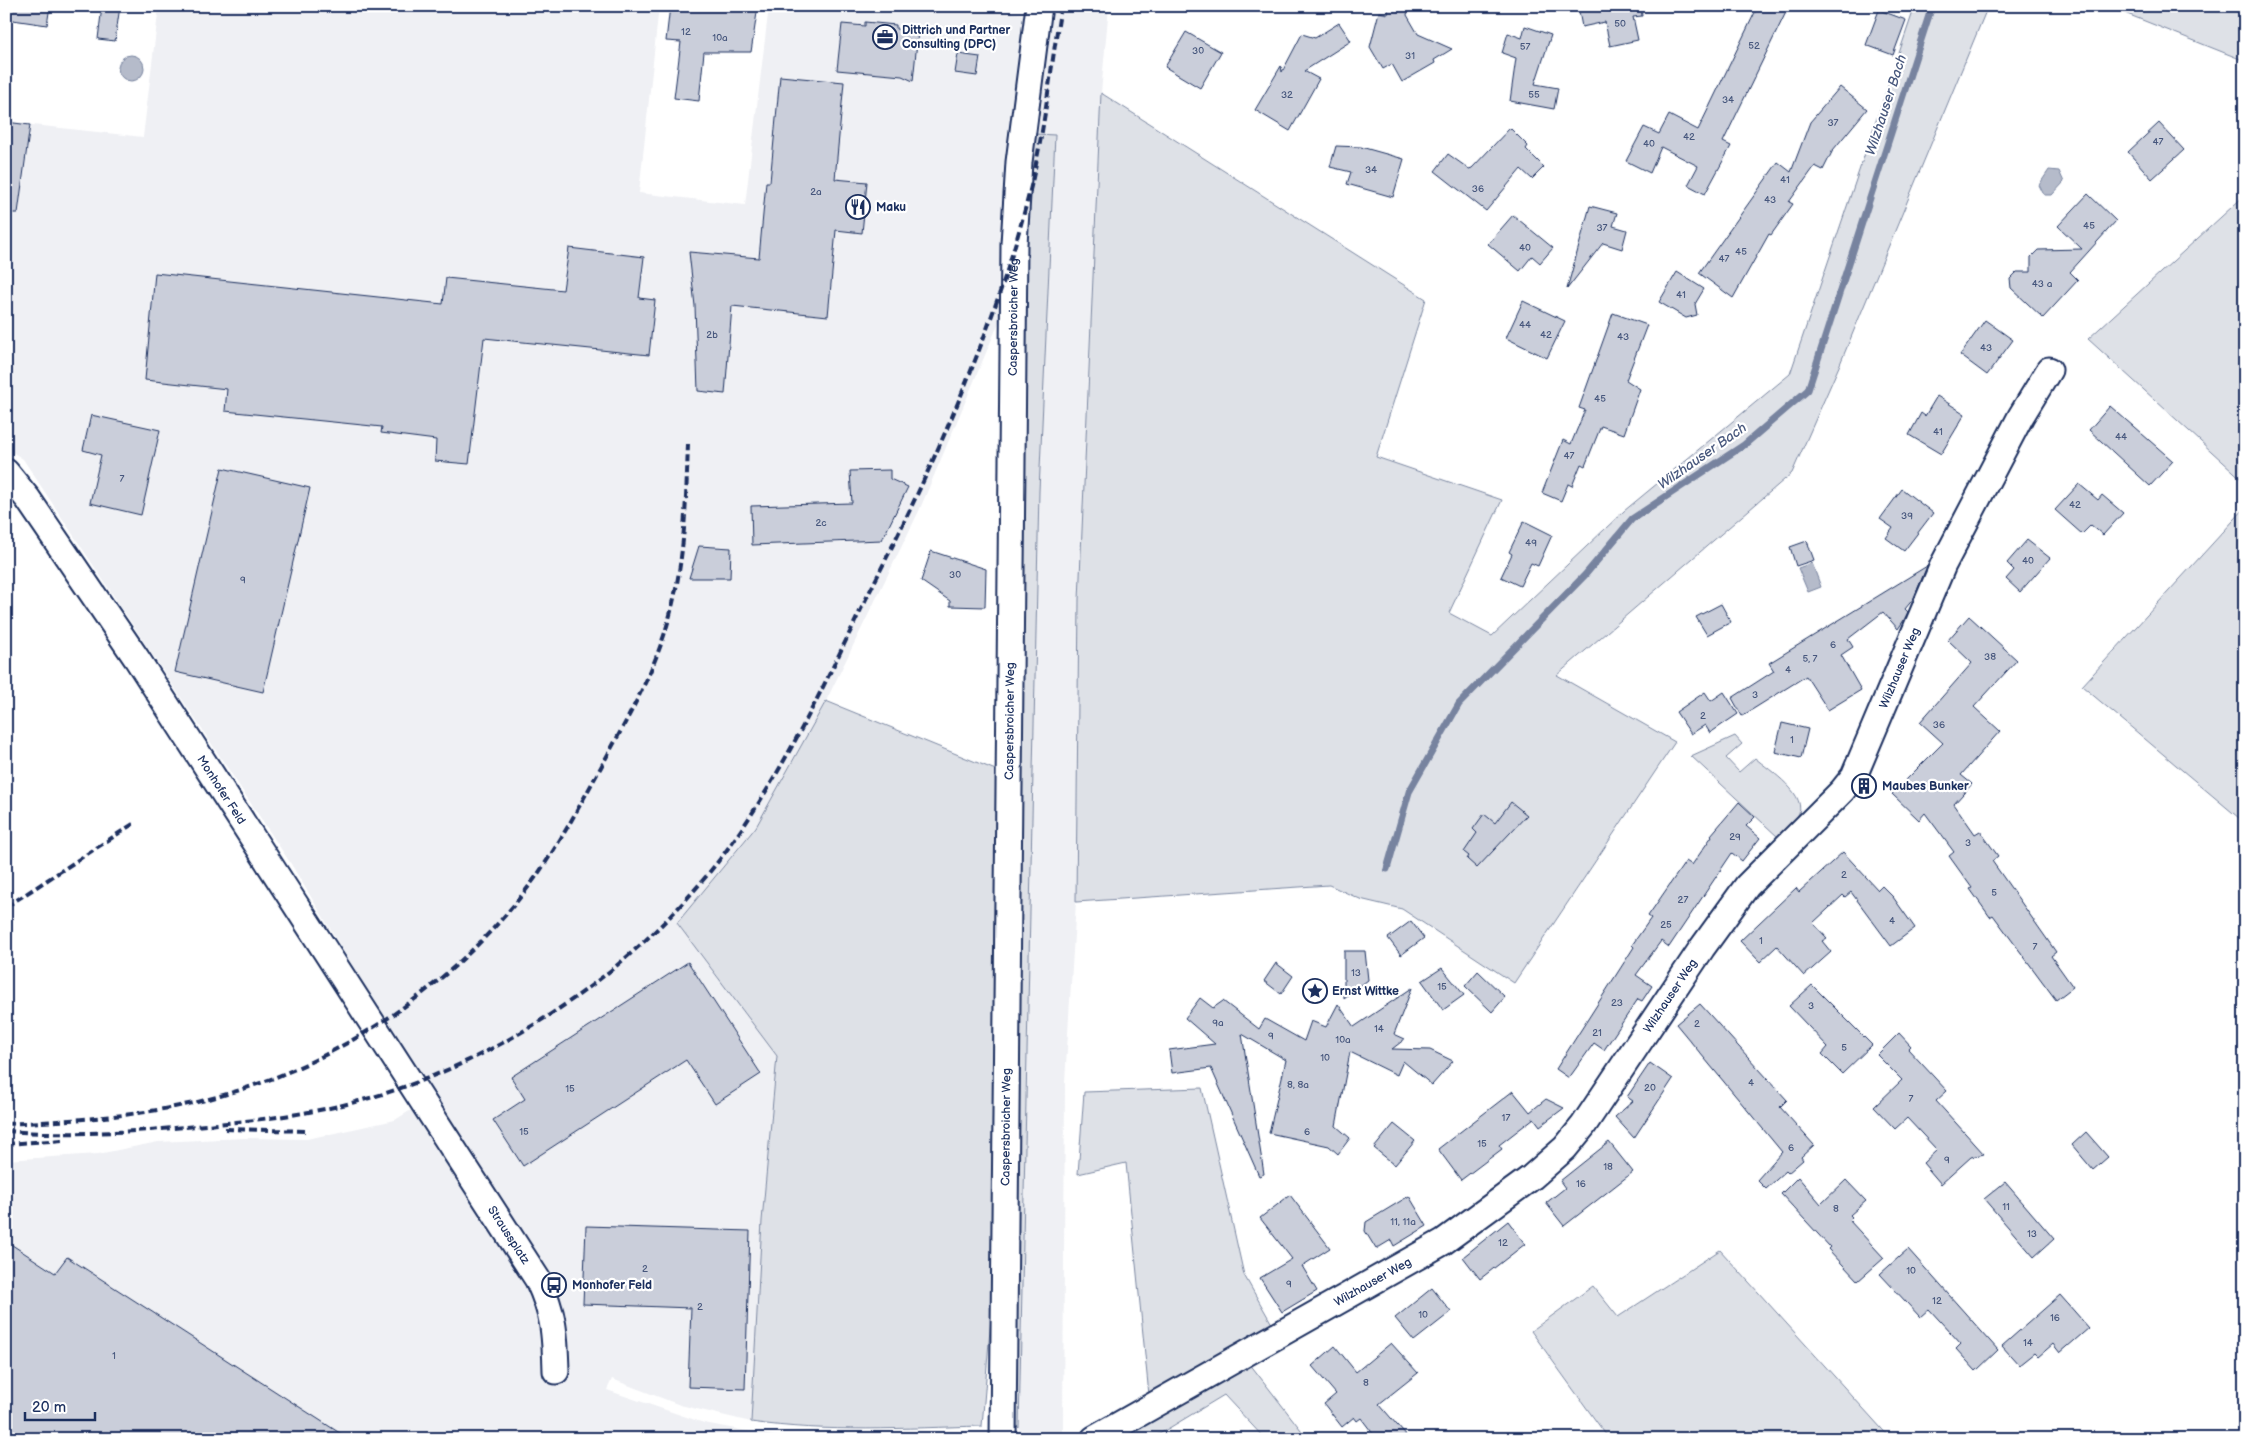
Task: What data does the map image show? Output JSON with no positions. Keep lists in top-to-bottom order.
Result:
{
  "streets": {
    "street": [
      "Caspersbroicher Weg",
      "Wilzhauser Weg",
      "Monhofer Feld",
      "Straussplatz"
    ]
  },
  "crossings": [
    ["Monhofer Feld", "Straussplatz"]
  ],
  "water": ["Wilzhauser Bach"],
  "places": {
    "office": ["Dittrich und Partner Consulting (DPC)"],
    "restaurant": ["Maku"],
    "building": ["Maubes Bunker"],
    "place": ["Ernst Wittke"],
    "bus stop": ["Monhofer Feld"]
  },
  "house_numbers": [
    "50",
    "12",
    "10a",
    "52",
    "57",
    "30",
    "31",
    "32",
    "55",
    "34",
    "37",
    "42",
    "47",
    "40",
    "34",
    "41",
    "36",
    "2a",
    "43",
    "45",
    "37",
    "40",
    "45",
    "47",
    "43 a",
    "41",
    "44",
    "2b",
    "42",
    "43",
    "43",
    "45",
    "41",
    "44",
    "47",
    "7",
    "42",
    "39",
    "2c",
    "49",
    "40",
    "30",
    "9",
    "6",
    "38",
    "5, 7",
    "4",
    "3",
    "2",
    "36",
    "1",
    "29",
    "3",
    "2",
    "5",
    "27",
    "4",
    "25",
    "1",
    "7",
    "13",
    "15",
    "23",
    "3",
    "9a",
    "2",
    "14",
    "21",
    "9",
    "10a",
    "5",
    "10",
    "4",
    "8, 8a",
    "20",
    "15",
    "7",
    "17",
    "15",
    "6",
    "15",
    "6",
    "9",
    "18",
    "16",
    "11",
    "8",
    "11, 11a",
    "13",
    "12",
    "2",
    "10",
    "9",
    "12",
    "2",
    "10",
    "16",
    "14",
    "1",
    "8"
  ],
  "scale_bar": "20 m"
}
